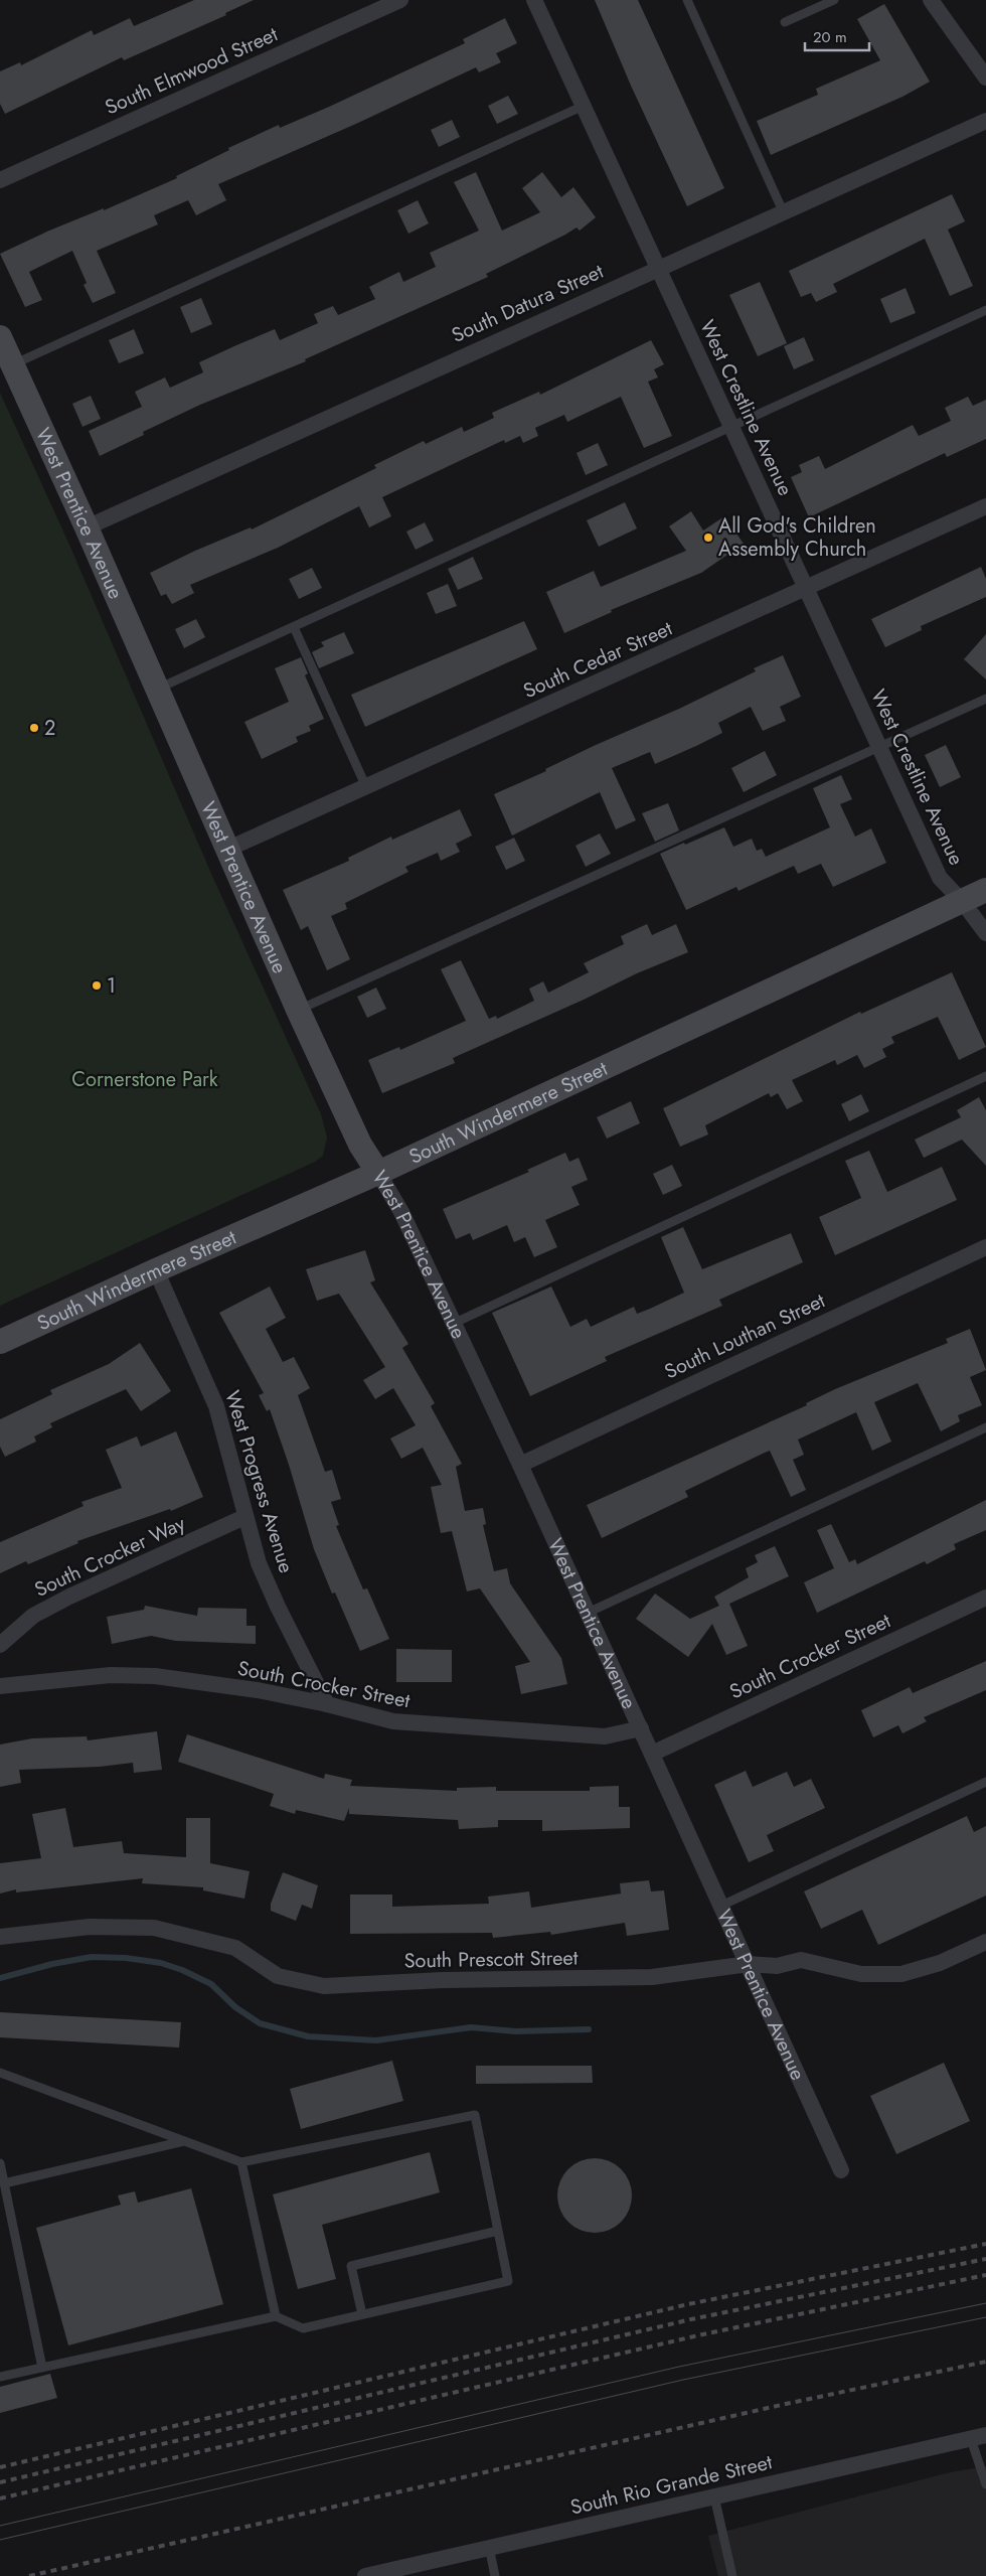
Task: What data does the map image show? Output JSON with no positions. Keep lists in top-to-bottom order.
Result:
{
  "streets": {
    "street": [
      "South Elmwood Street",
      "South Datura Street",
      "West Crestline Avenue",
      "West Prentice Avenue",
      "South Cedar Street",
      "South Windermere Street",
      "South Louthan Street",
      "West Progress Avenue",
      "South Crocker Way",
      "South Crocker Street",
      "South Prescott Street",
      "South Rio Grande Street"
    ]
  },
  "crossings": [
    ["South Datura Street", "West Crestline Avenue"],
    ["South Datura Street", "West Prentice Avenue"],
    ["West Crestline Avenue", "South Cedar Street"],
    ["West Crestline Avenue", "South Windermere Street"],
    ["West Prentice Avenue", "South Cedar Street"],
    ["West Prentice Avenue", "South Windermere Street"],
    ["West Prentice Avenue", "South Louthan Street"],
    ["West Prentice Avenue", "South Crocker Street"],
    ["West Prentice Avenue", "South Prescott Street"],
    ["South Windermere Street", "West Progress Avenue"],
    ["West Progress Avenue", "South Crocker Way"],
    ["West Progress Avenue", "South Crocker Street"]
  ],
  "parks": ["Cornerstone Park"],
  "places": ["All God's Children Assembly Church", "2", "1"],
  "scale_bar": "20 m"
}
